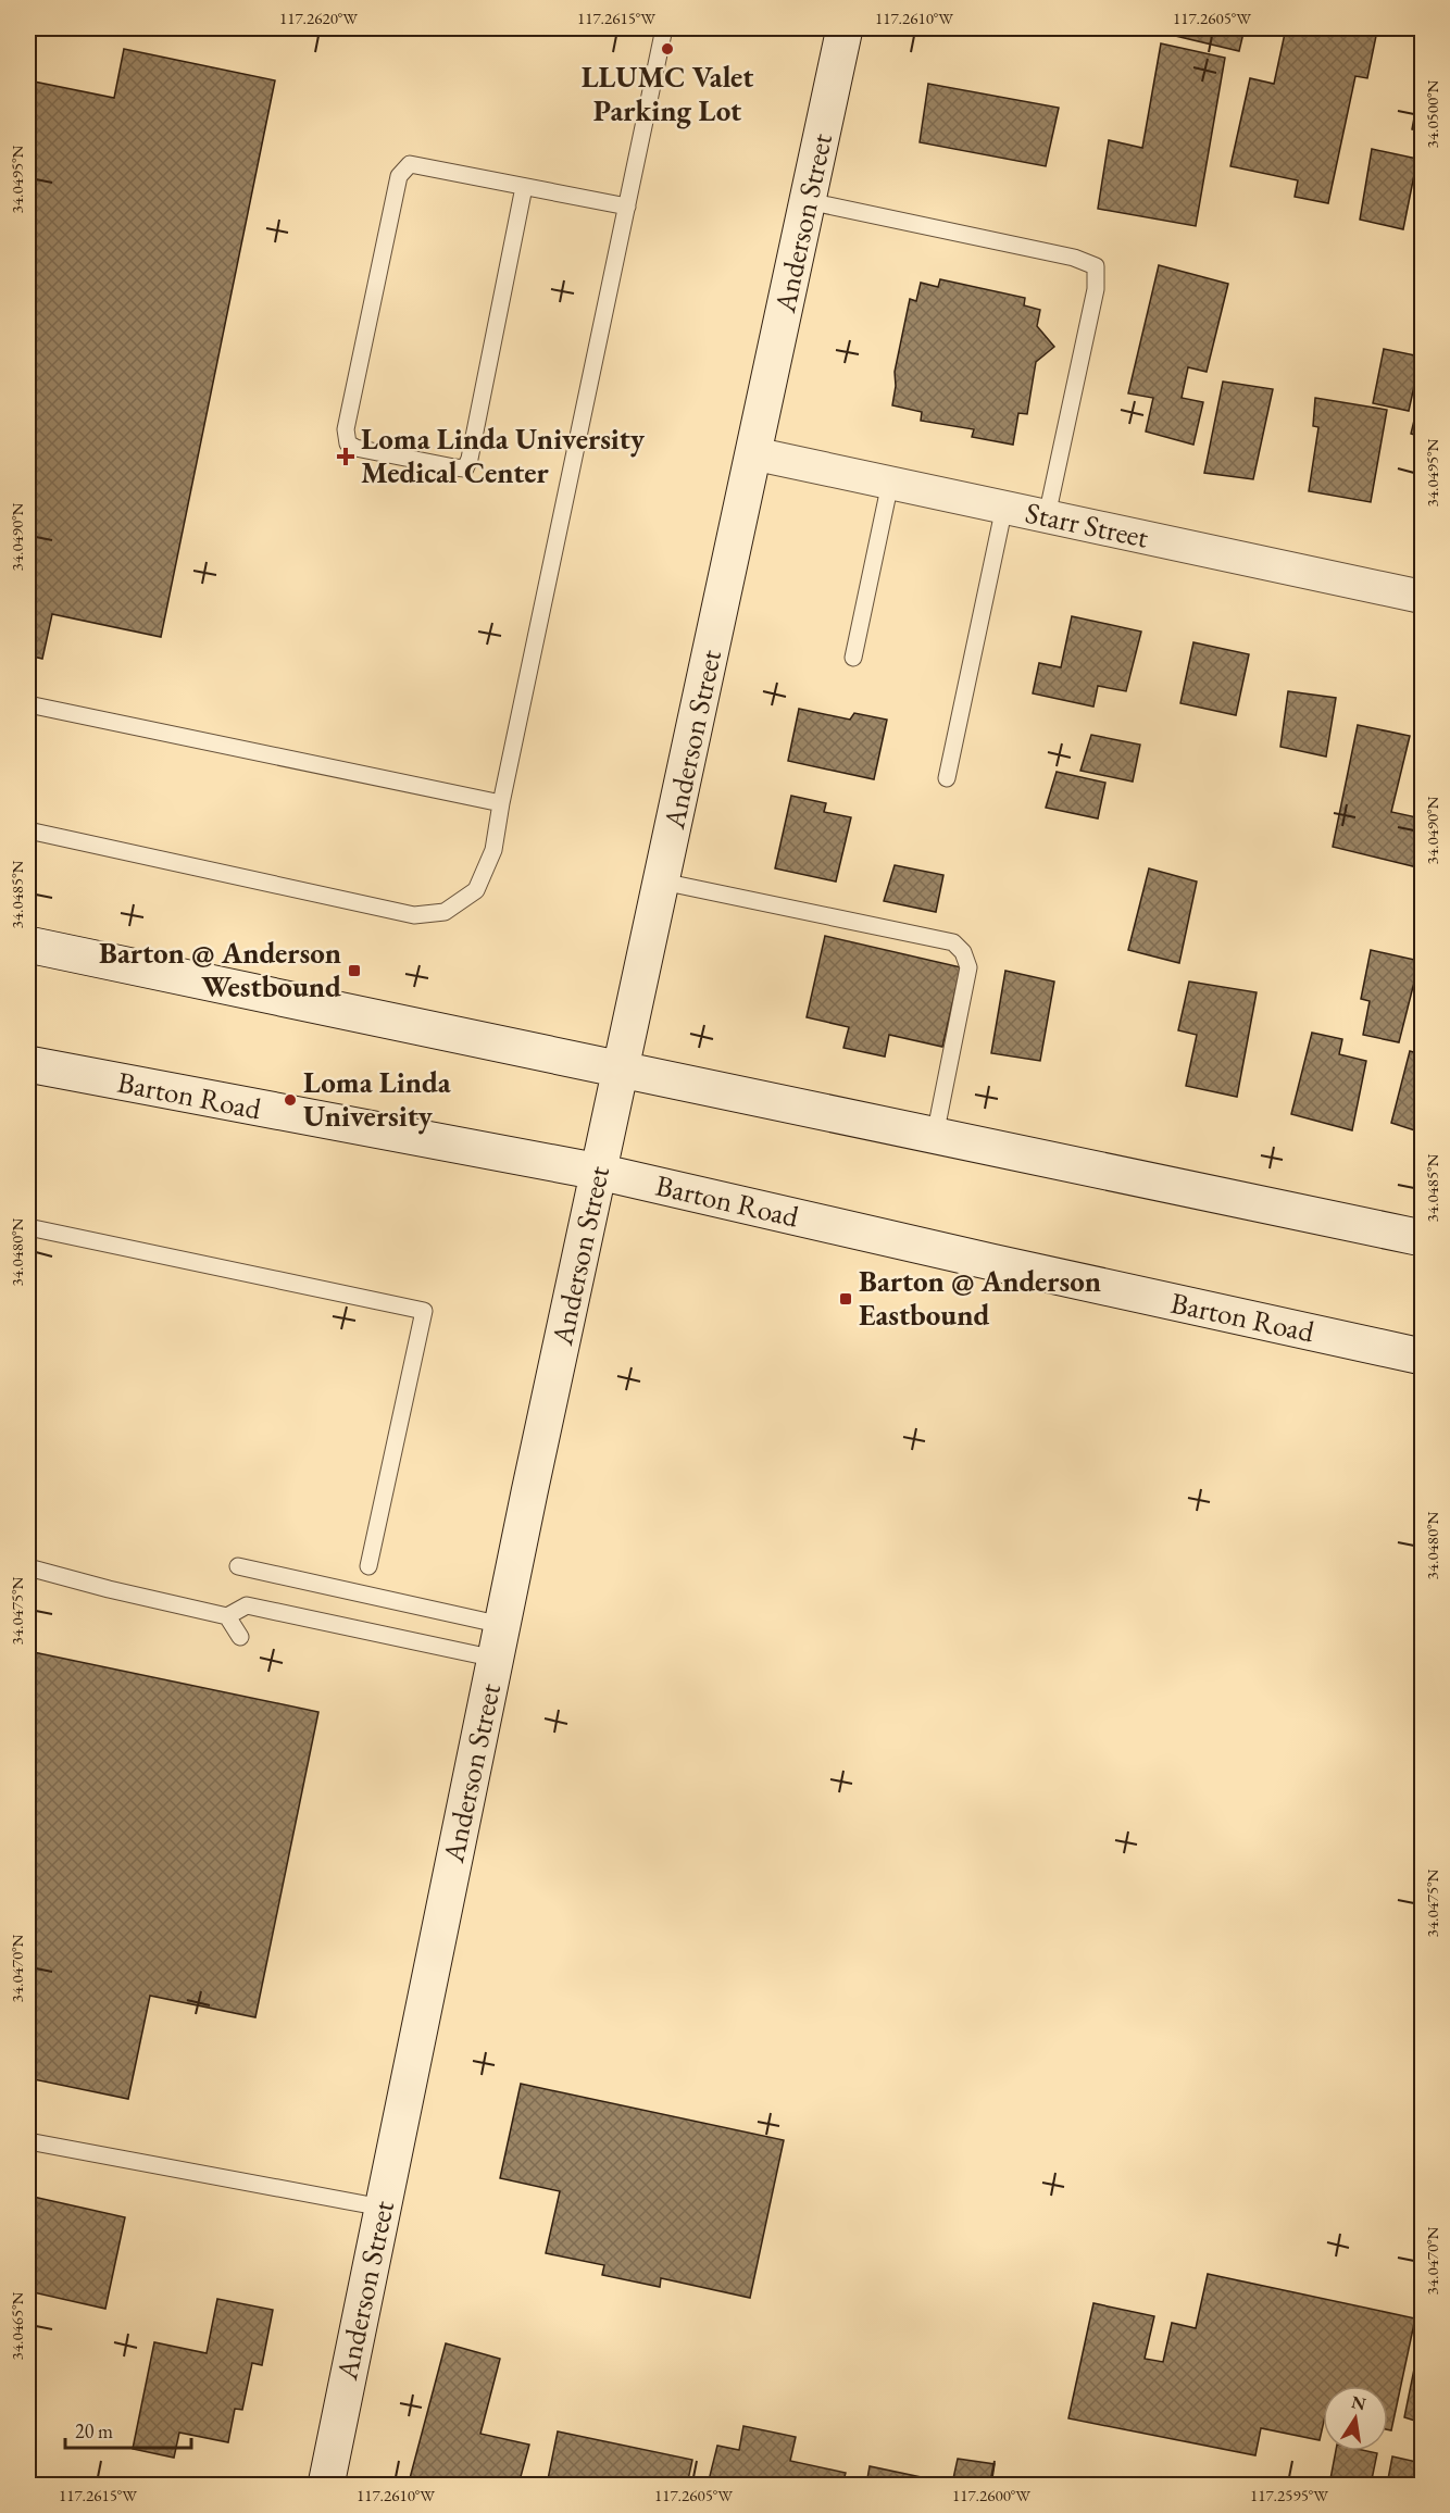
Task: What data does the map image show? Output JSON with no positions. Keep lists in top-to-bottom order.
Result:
{
  "streets": {
    "main road": ["Anderson Street", "Barton Road"],
    "street": ["Starr Street"]
  },
  "crossings": [
    ["Anderson Street", "Starr Street"],
    ["Anderson Street", "Barton Road"]
  ],
  "places": {
    "other": ["LLUMC Valet Parking Lot", "Loma Linda University"],
    "health": ["Loma Linda University Medical Center"],
    "transit": ["Barton @ Anderson Westbound", "Barton @ Anderson Eastbound"]
  },
  "scale_bar": "20 m",
  "north": "top",
  "coordinates": [
    "117.2620°W",
    "117.2615°W",
    "117.2610°W",
    "117.2605°W",
    "34.0500°N",
    "34.0495°N",
    "34.0490°N",
    "34.0485°N",
    "34.0480°N",
    "34.0475°N",
    "34.0470°N",
    "34.0465°N",
    "117.2600°W",
    "117.2595°W"
  ]
}
